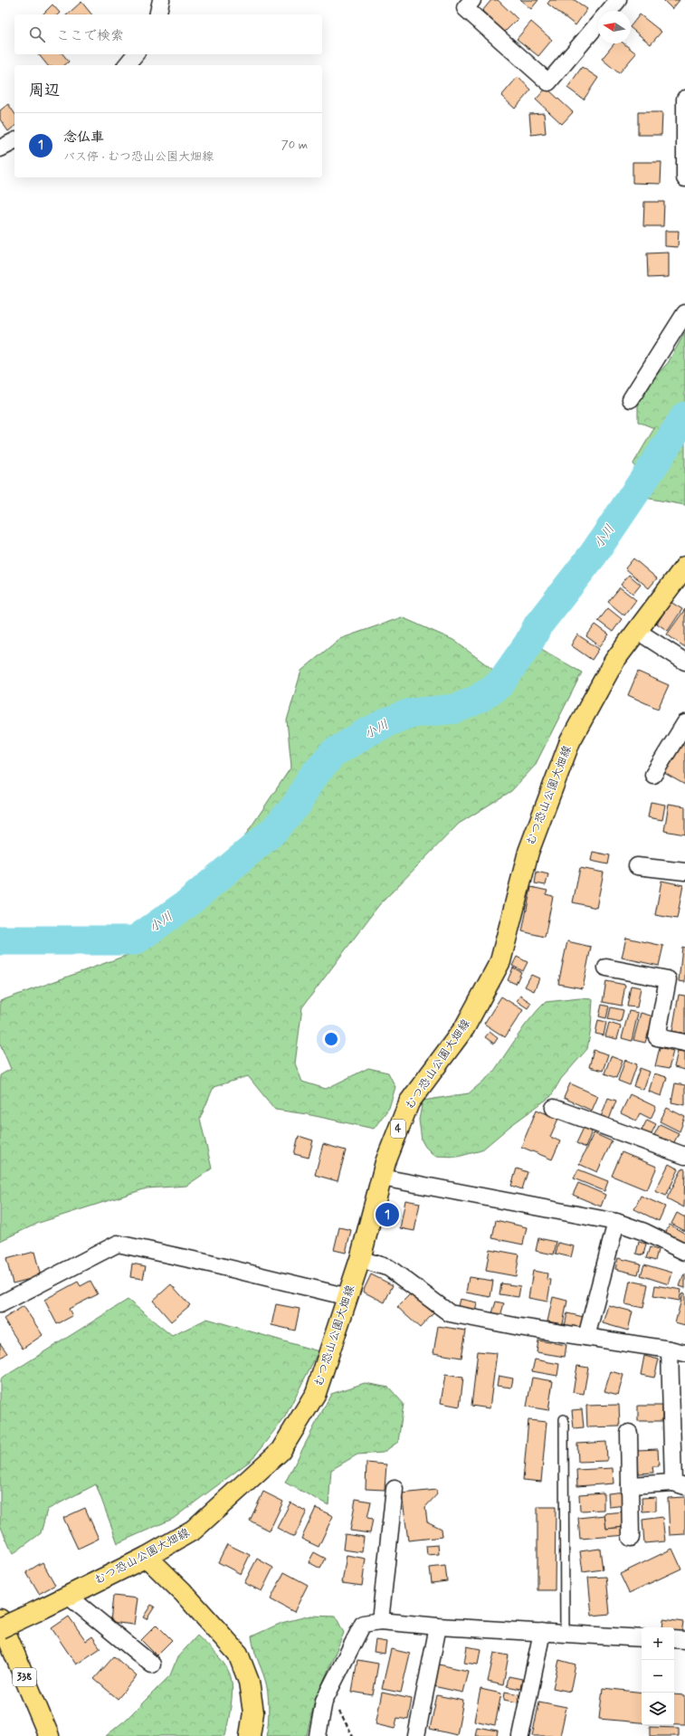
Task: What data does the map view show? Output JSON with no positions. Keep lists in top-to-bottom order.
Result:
{
  "streets": {
    "main road": ["むつ恐山公園大畑線", "4", "338"]
  },
  "water": ["小川"],
  "north": "left",
  "page": {
    "search": "ここで検索",
    "heading": "周辺",
    "list": [
      {
        "mark": "1",
        "name": "念仏車",
        "note": "バス停 · むつ恐山公園大畑線",
        "value": "70 m"
      }
    ],
    "pins": "1",
    "map_buttons": ["+", "−"]
  }
}
